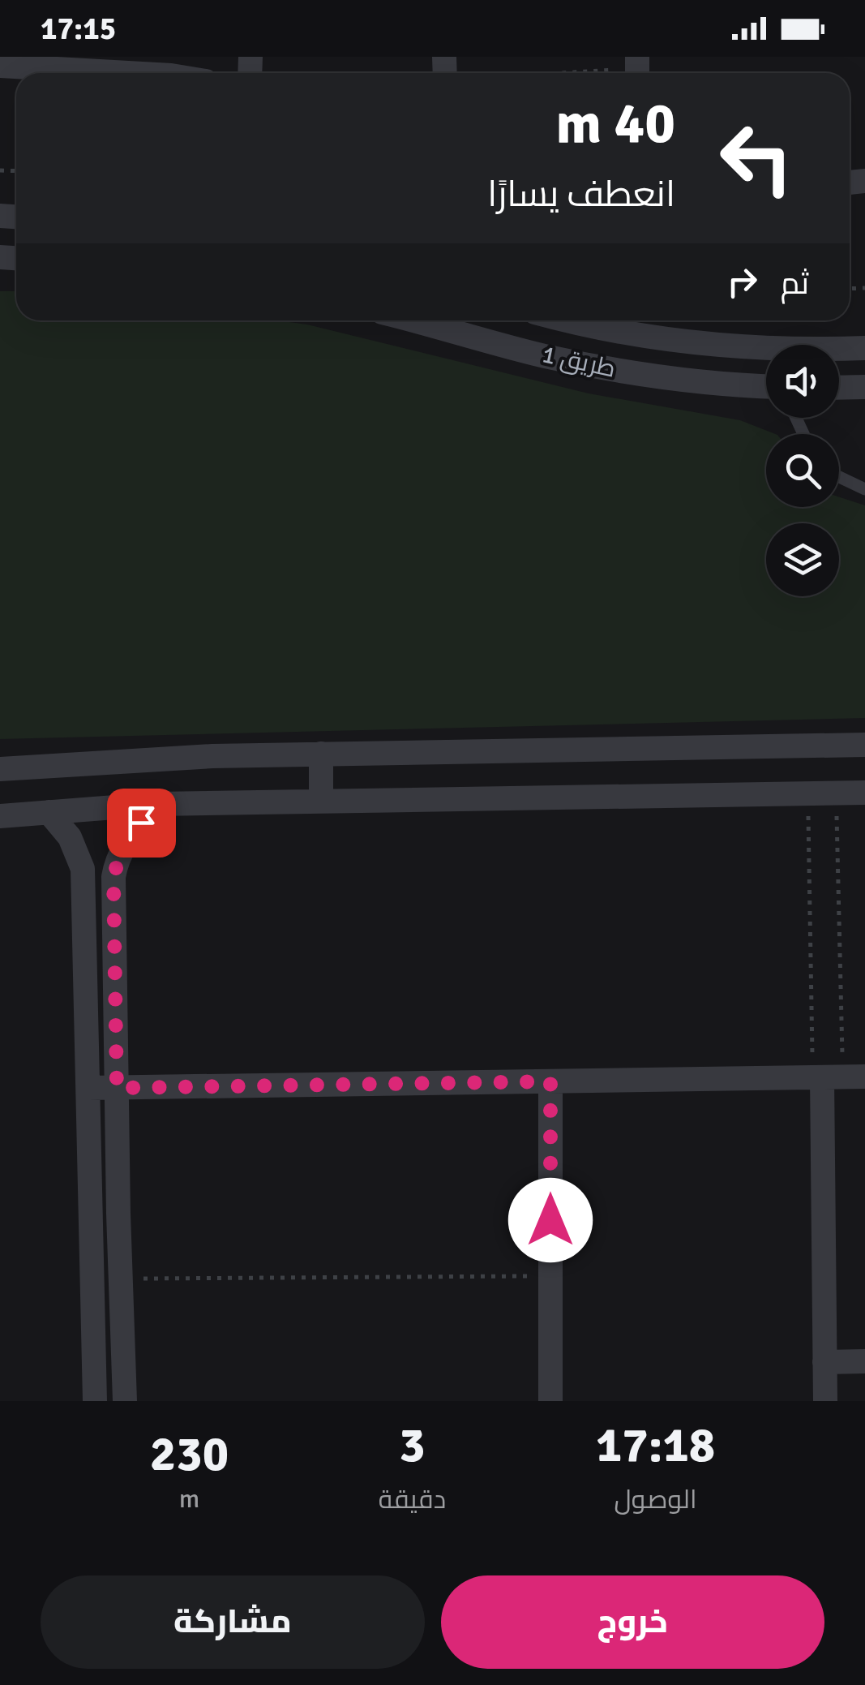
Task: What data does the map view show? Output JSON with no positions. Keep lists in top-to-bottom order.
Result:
{
  "streets": {
    "street": ["طريق 1"]
  },
  "page": {
    "status": "17:15",
    "turn": ["40 m", "انعطف يسارًا"],
    "then": "ثم",
    "eta": [
      "17:18",
      "الوصول",
      "3",
      "دقيقة",
      "230",
      "m"
    ],
    "buttons": ["خروج", "مشاركة"]
  }
}
